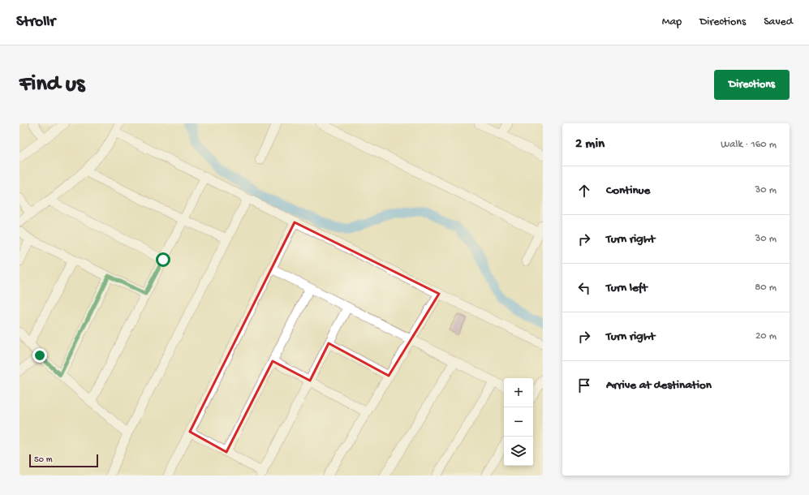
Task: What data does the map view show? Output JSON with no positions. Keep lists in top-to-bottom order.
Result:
{
  "scale_bar": "50 m",
  "page": {
    "header": "Strollr",
    "nav": ["Map", "Directions", "Saved"],
    "buttons": "Directions",
    "title": "Find us",
    "heading": ["2 min", "Walk · 160 m"],
    "list": [
      ["Continue", "30 m"],
      ["Turn right", "30 m"],
      ["Turn left", "80 m"],
      ["Turn right", "20 m"],
      "Arrive at destination"
    ],
    "map_buttons": ["+", "−"],
    "scale": "50 m"
  }
}
